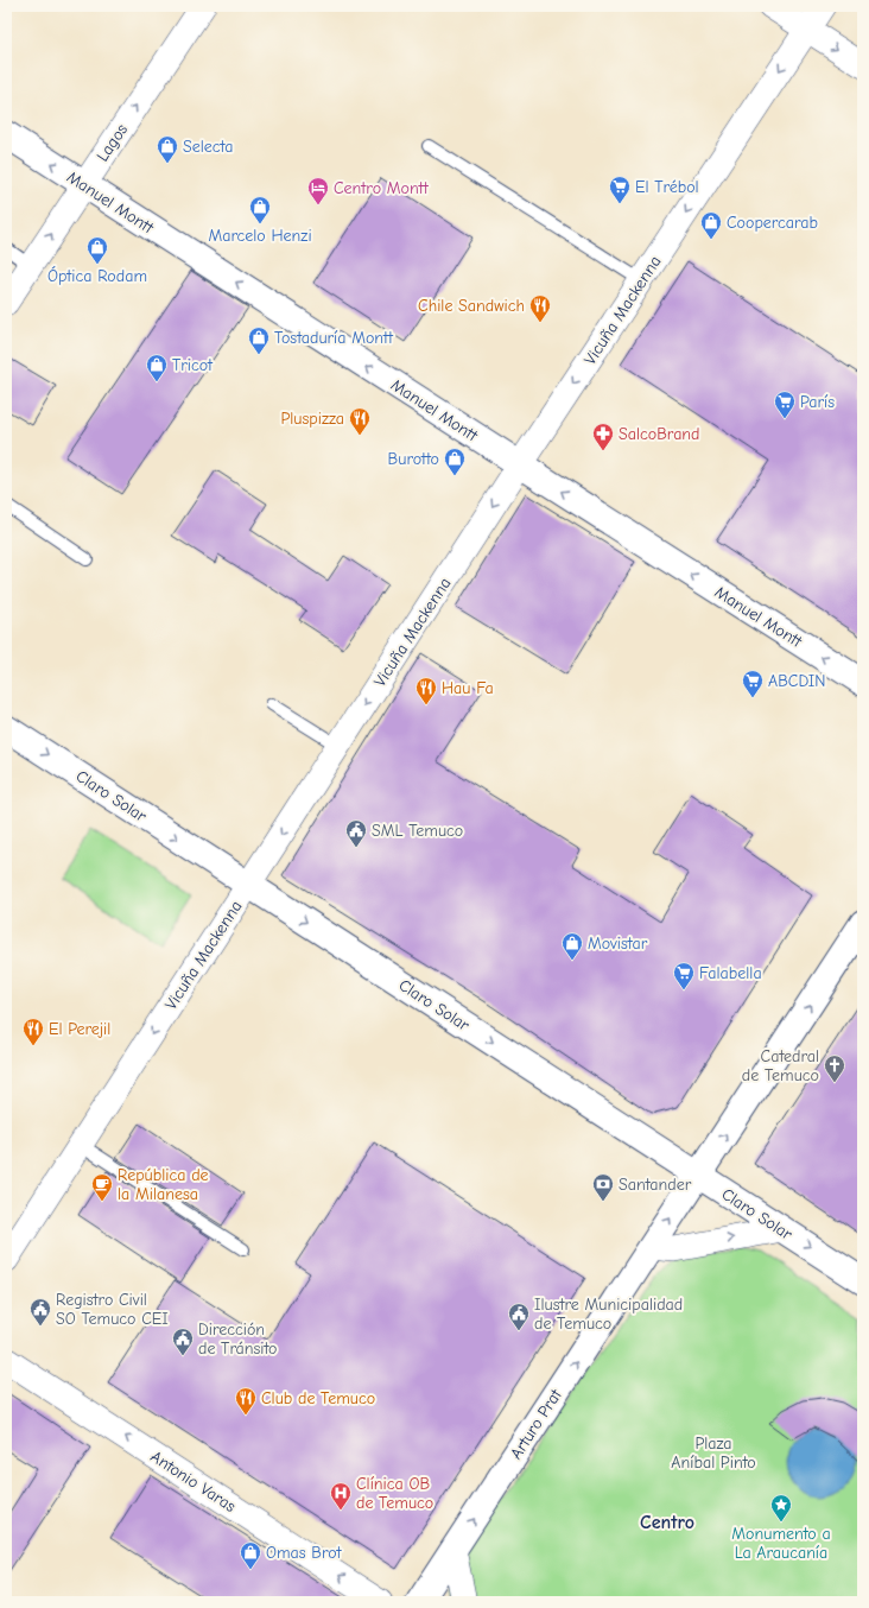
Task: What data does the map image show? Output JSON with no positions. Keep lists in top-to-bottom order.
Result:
{
  "streets": {
    "street": [
      "Lagos",
      "Manuel Montt",
      "Vicuña Mackenna",
      "Claro Solar",
      "Arturo Prat",
      "Antonio Varas"
    ]
  },
  "crossings": [
    ["Lagos", "Manuel Montt"],
    ["Manuel Montt", "Vicuña Mackenna"],
    ["Vicuña Mackenna", "Claro Solar"],
    ["Claro Solar", "Arturo Prat"]
  ],
  "one_way": [
    "Lagos",
    "Manuel Montt",
    "Vicuña Mackenna",
    "Claro Solar",
    "Arturo Prat",
    "Antonio Varas"
  ],
  "districts": ["Centro"],
  "parks": ["Plaza Aníbal Pinto"],
  "places": {
    "shop": [
      "Selecta",
      "Marcelo Henzi",
      "Coopercarab",
      "Óptica Rodam",
      "Tostaduría Montt",
      "Tricot",
      "Burotto",
      "Movistar",
      "Omas Brot"
    ],
    "supermarket": [
      "El Trébol",
      "París",
      "ABCDIN",
      "Falabella"
    ],
    "hotel": ["Centro Montt"],
    "restaurant": [
      "Chile Sandwich",
      "Pluspizza",
      "Hau Fa",
      "El Perejil",
      "Club de Temuco"
    ],
    "pharmacy": ["SalcoBrand"],
    "public building": [
      "SML Temuco",
      "Registro Civil SO Temuco CEI",
      "Ilustre Municipalidad de Temuco",
      "Dirección de Tránsito"
    ],
    "church": ["Catedral de Temuco"],
    "cafe": ["República de la Milanesa"],
    "bank": ["Santander"],
    "hospital": ["Clínica OB de Temuco"],
    "place": ["Monumento a La Araucanía"]
  }
}
